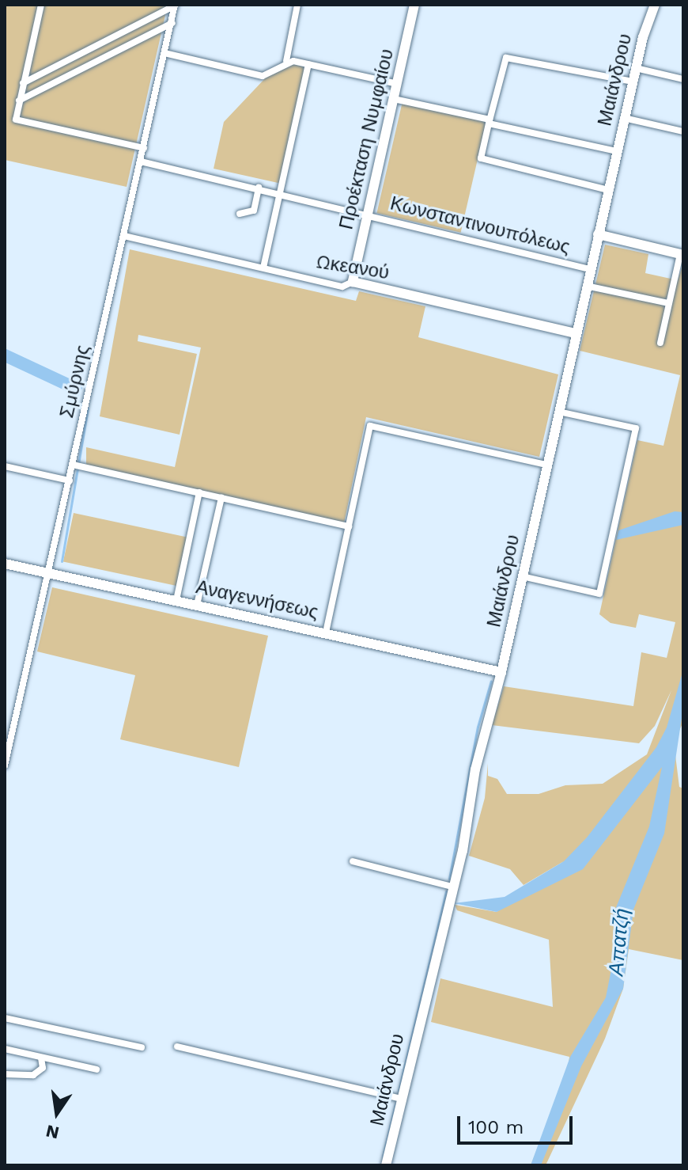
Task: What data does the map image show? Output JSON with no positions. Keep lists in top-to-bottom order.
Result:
{
  "streets": {
    "main road": [
      "Μαιάνδρου",
      "Προέκταση Νυμφαίου",
      "Ωκεανού",
      "Αναγεννήσεως"
    ],
    "street": ["Κωνσταντινουπόλεως", "Σμύρνης"]
  },
  "crossings": [
    ["Μαιάνδρου", "Κωνσταντινουπόλεως"],
    ["Μαιάνδρου", "Ωκεανού"],
    ["Μαιάνδρου", "Αναγεννήσεως"],
    ["Προέκταση Νυμφαίου", "Κωνσταντινουπόλεως"],
    ["Προέκταση Νυμφαίου", "Ωκεανού"],
    ["Κωνσταντινουπόλεως", "Σμύρνης"],
    ["Ωκεανού", "Σμύρνης"],
    ["Σμύρνης", "Αναγεννήσεως"]
  ],
  "water": ["Απατζή"],
  "scale_bar": "100 m",
  "north": "bottom"
}
